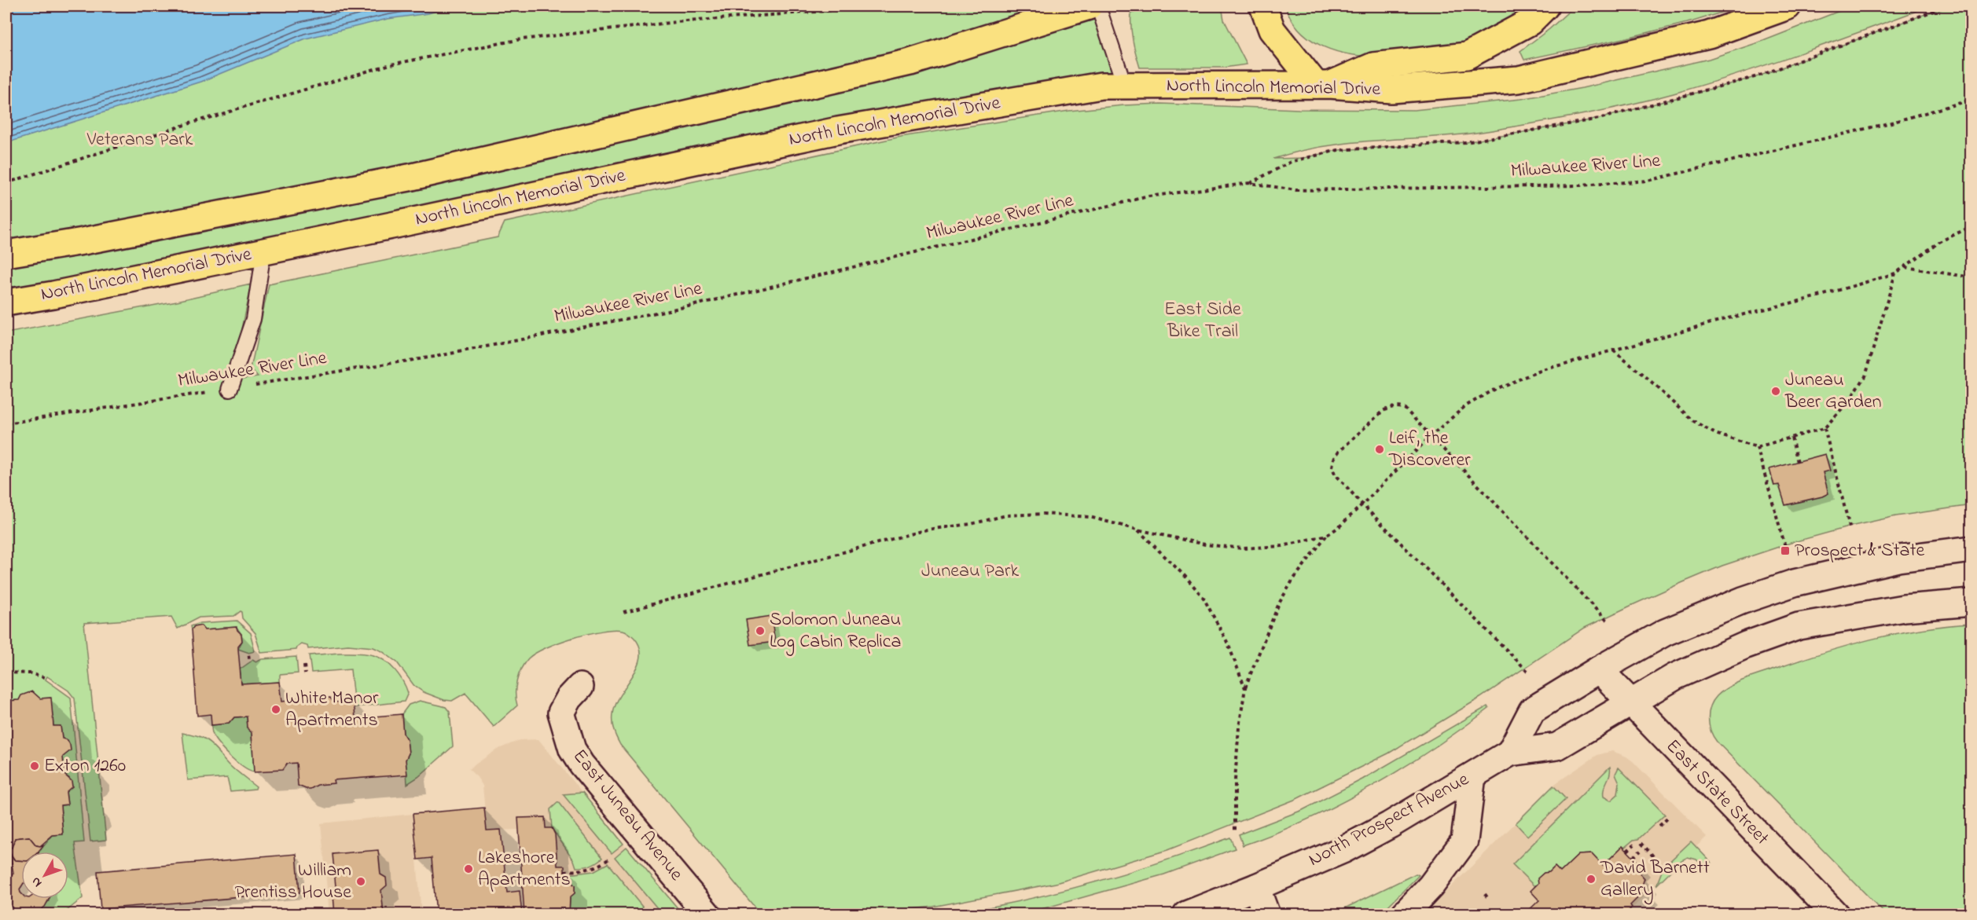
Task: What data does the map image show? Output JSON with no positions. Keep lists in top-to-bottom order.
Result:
{
  "streets": {
    "main road": [
      "North Lincoln Memorial Drive",
      "East State Street",
      "East Juneau Avenue",
      "North Prospect Avenue"
    ],
    "path": ["Milwaukee River Line"]
  },
  "crossings": [
    ["East State Street", "North Prospect Avenue"]
  ],
  "parks": ["Veterans Park", "East Side Bike Trail", "Juneau Park"],
  "places": {
    "other": [
      "Juneau Beer Garden",
      "Leif, the Discoverer",
      "Solomon Juneau Log Cabin Replica",
      "White Manor Apartments",
      "Exton 1260",
      "Lakeshore Apartments",
      "David Barnett Gallery",
      "William Prentiss House"
    ],
    "transit": ["Prospect & State"]
  },
  "north": "bottom left"
}
